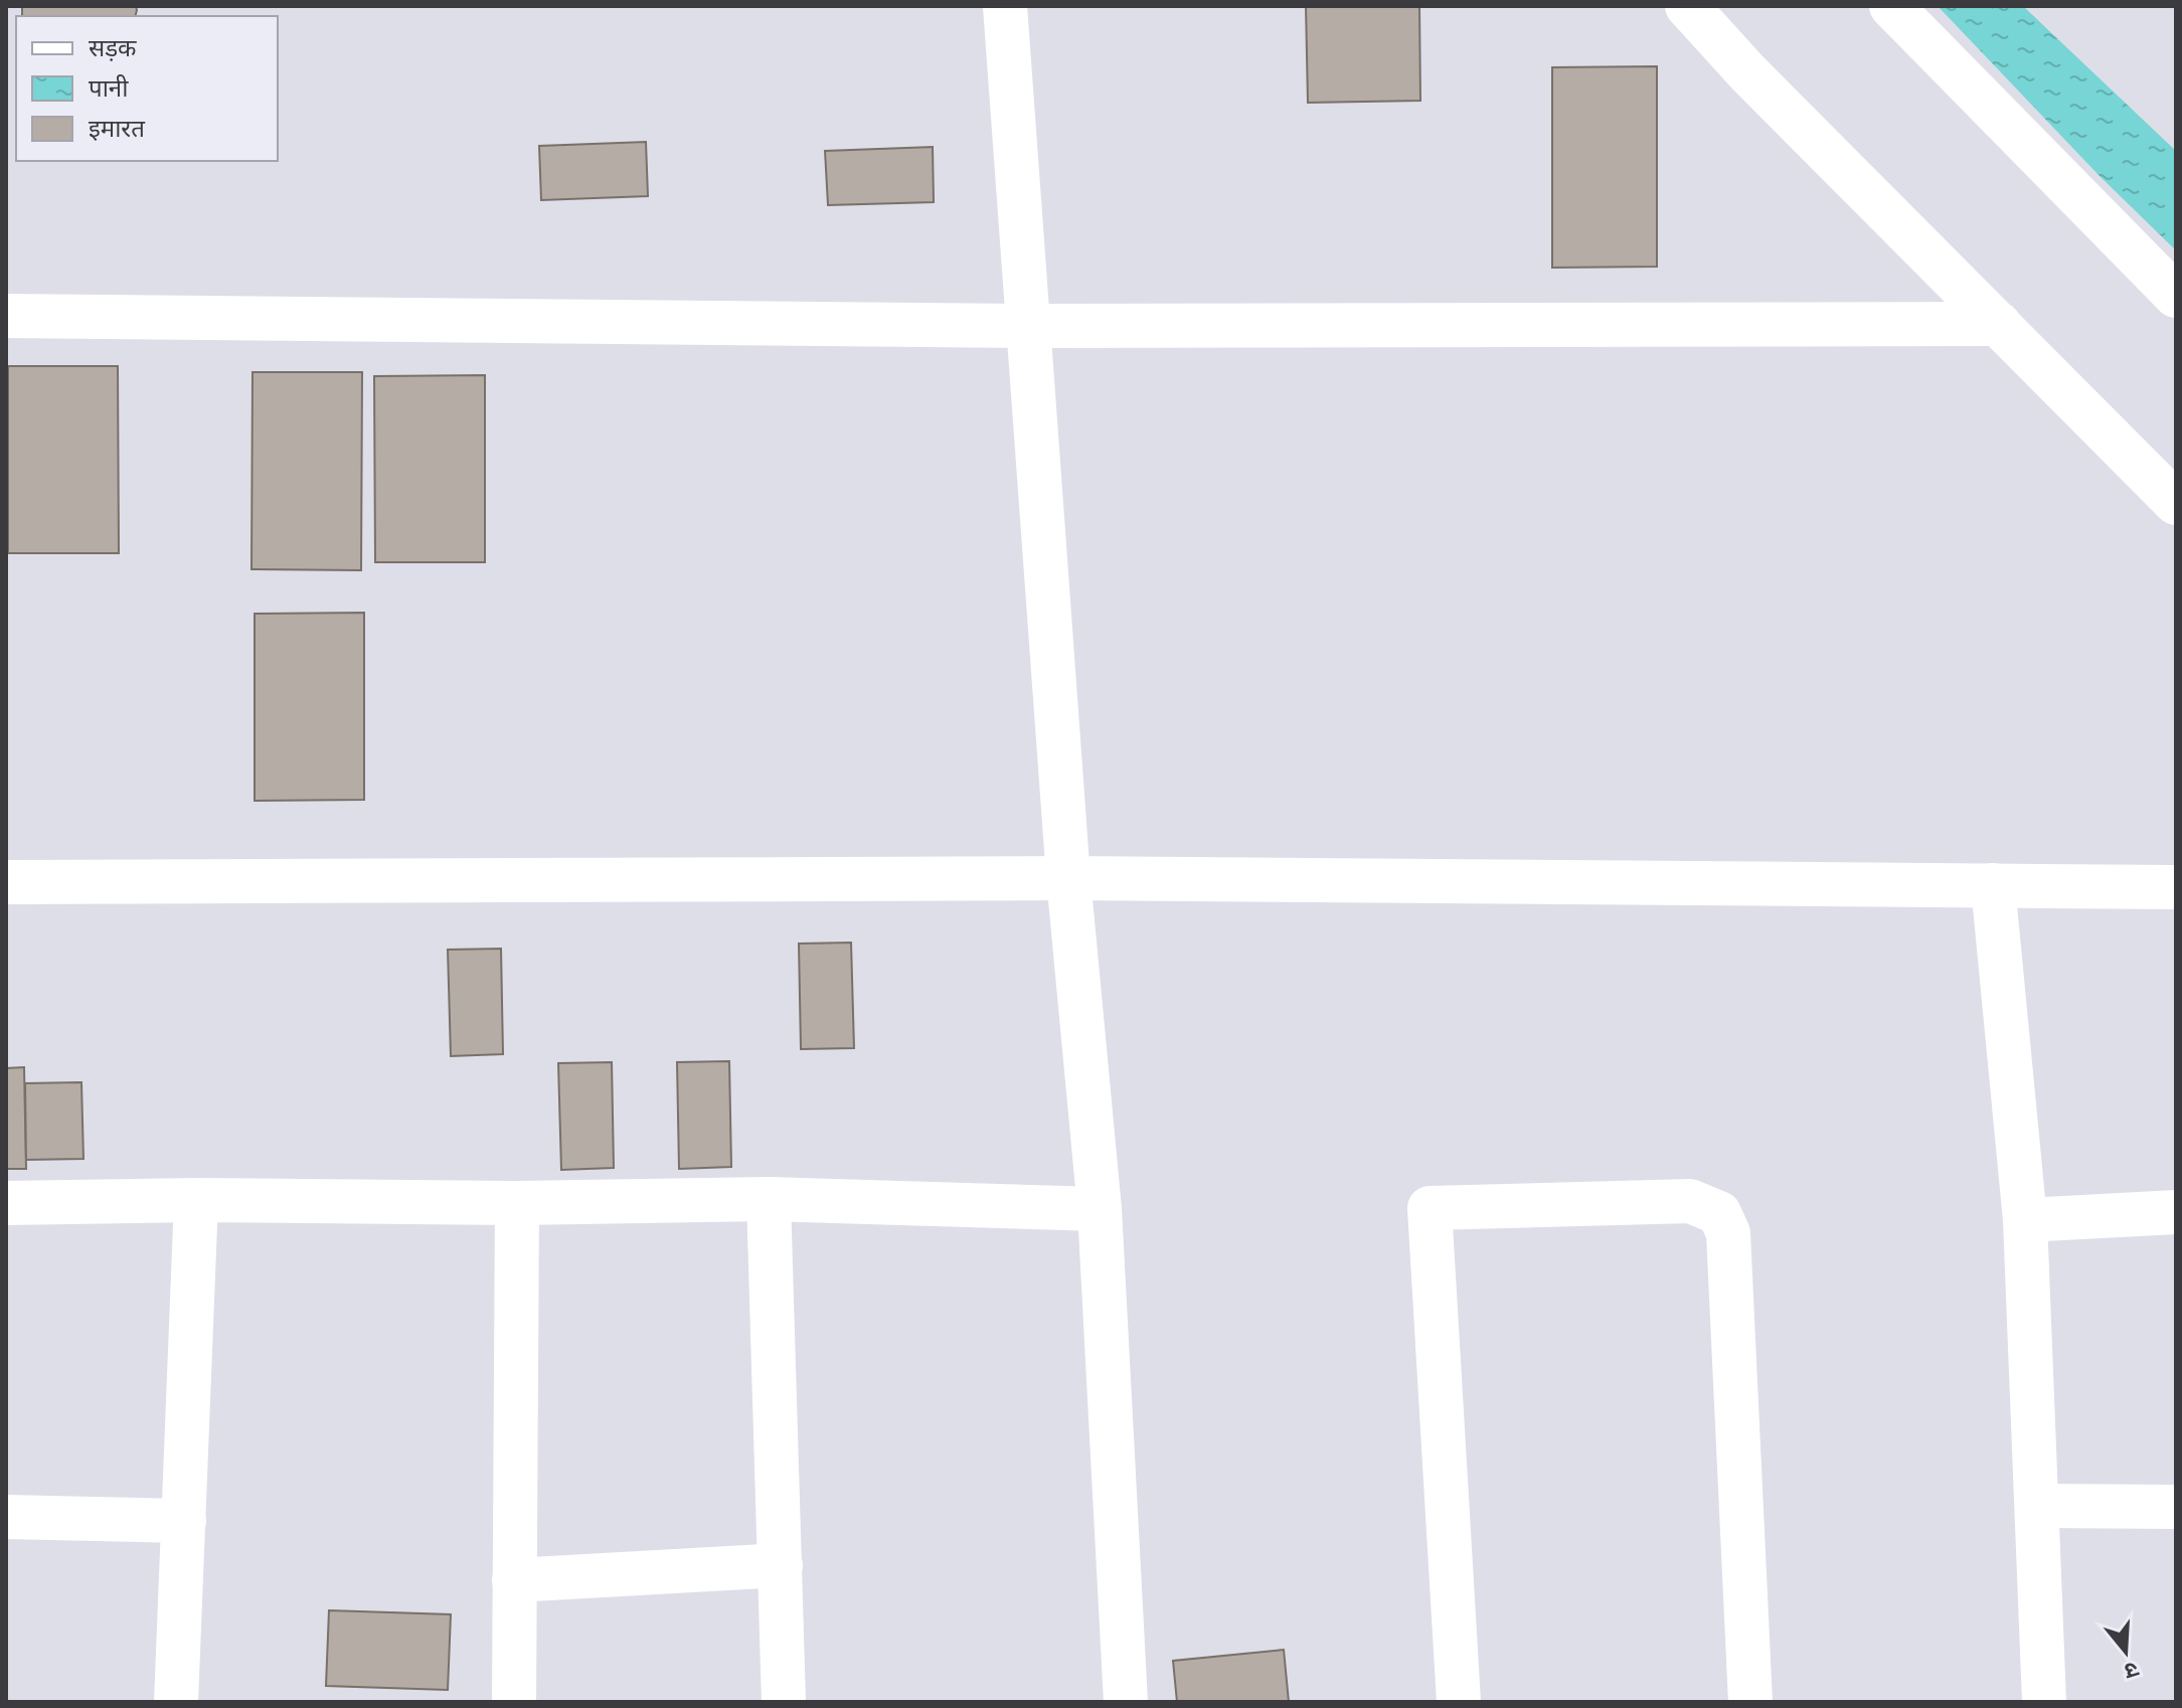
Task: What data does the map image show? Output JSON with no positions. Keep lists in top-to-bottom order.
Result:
{
  "legend": ["सड़क", "पानी", "इमारत"],
  "north": "bottom"
}
